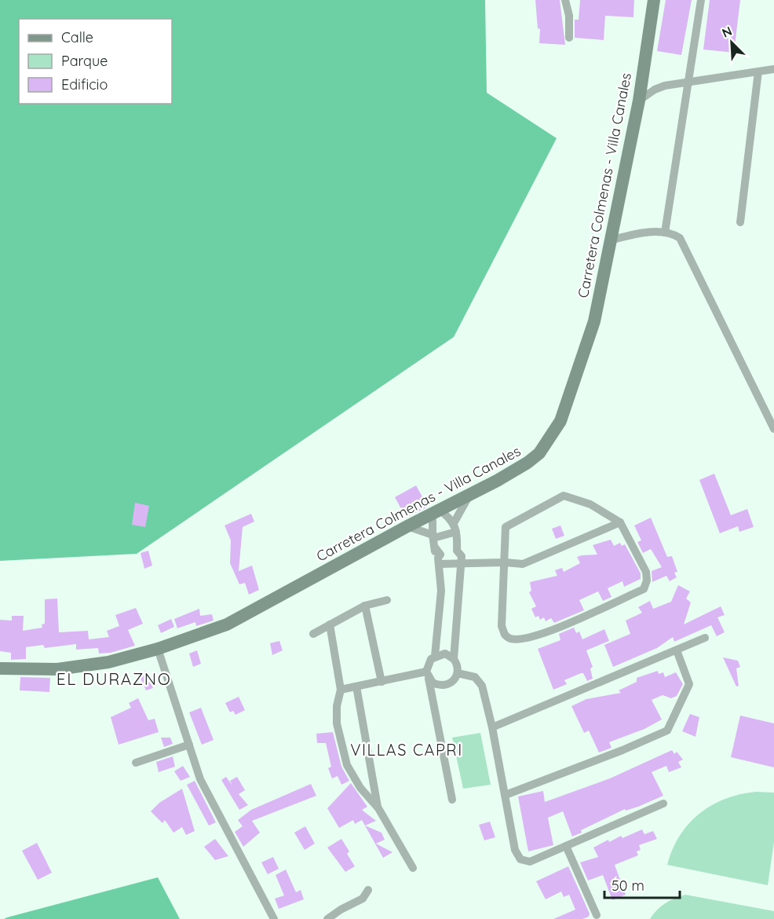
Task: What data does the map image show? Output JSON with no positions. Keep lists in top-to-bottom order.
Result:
{
  "streets": {
    "street": ["Carretera Colmenas - Villa Canales"]
  },
  "districts": ["EL DURAZNO", "VILLAS CAPRI"],
  "legend": ["Calle", "Parque", "Edificio"],
  "scale_bar": "50 m",
  "north": "top left"
}
